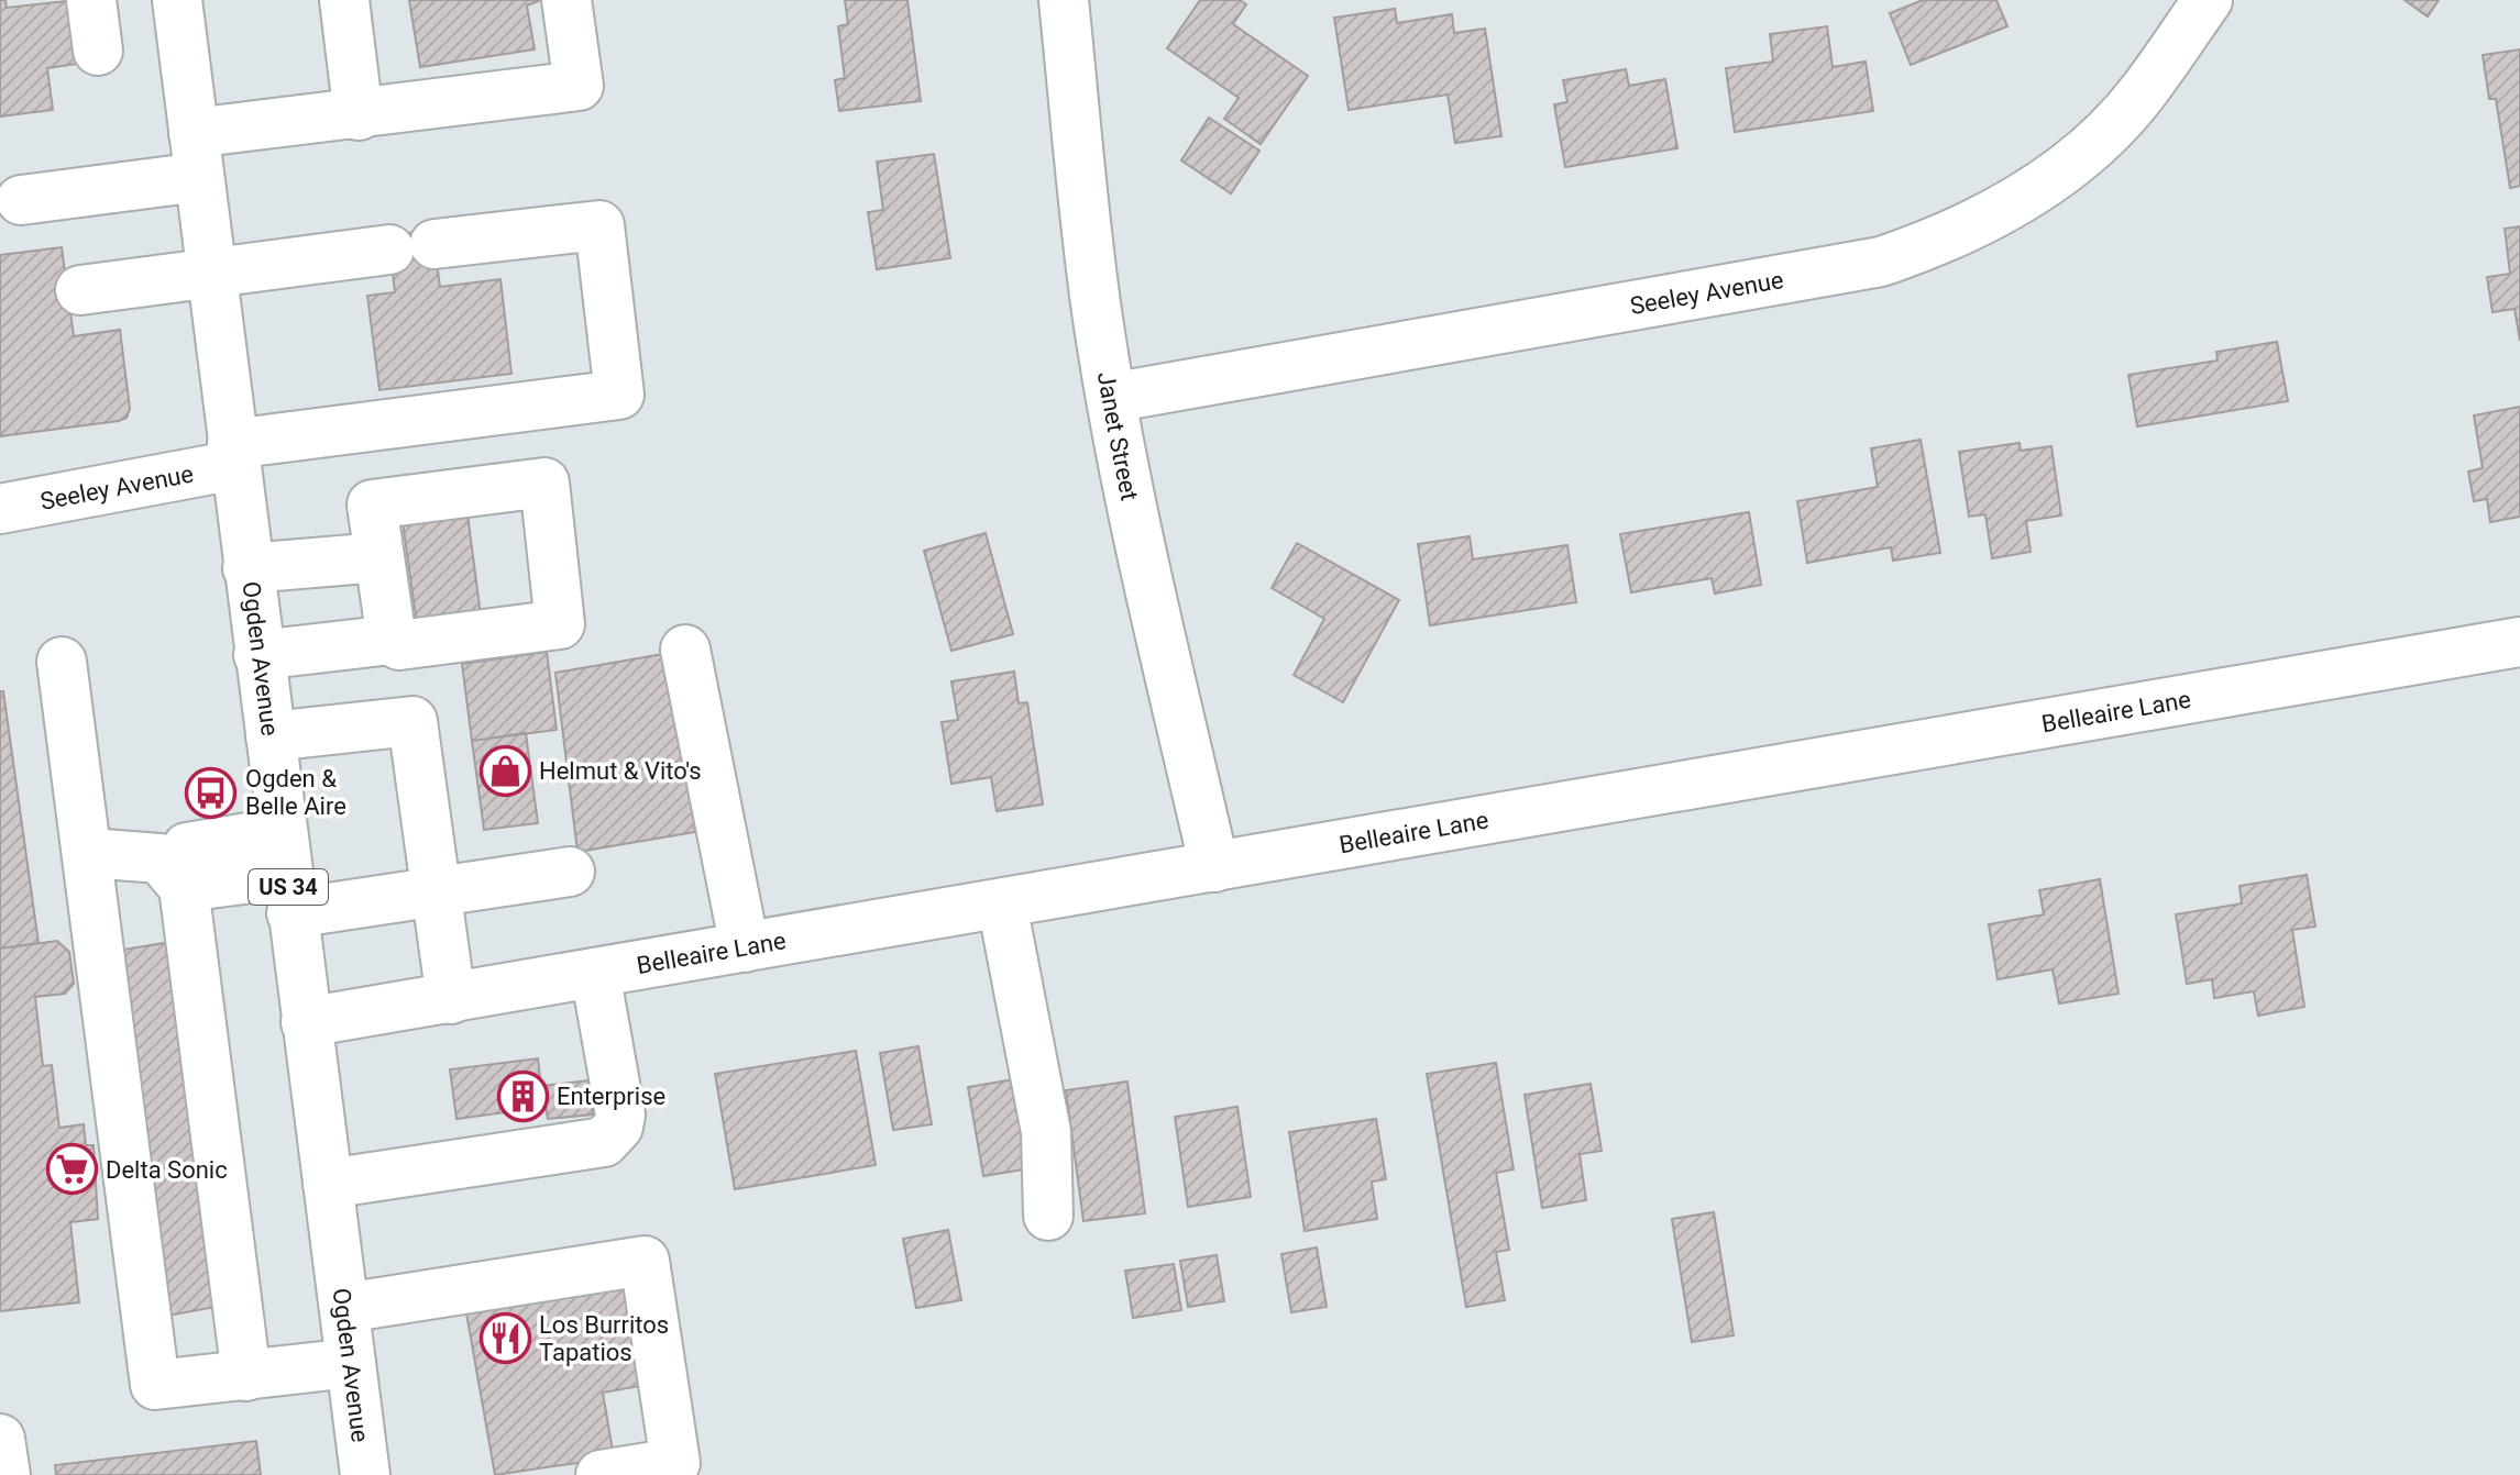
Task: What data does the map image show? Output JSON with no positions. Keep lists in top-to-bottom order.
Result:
{
  "streets": {
    "street": [
      "Seeley Avenue",
      "Janet Street",
      "Ogden Avenue",
      "Belleaire Lane",
      "US 34"
    ]
  },
  "crossings": [
    ["Seeley Avenue", "Janet Street"],
    ["Seeley Avenue", "Ogden Avenue"],
    ["Janet Street", "Belleaire Lane"],
    ["Ogden Avenue", "Belleaire Lane"]
  ],
  "places": {
    "shop": ["Helmut & Vito's"],
    "bus stop": ["Ogden & Belle Aire"],
    "building": ["Enterprise"],
    "supermarket": ["Delta Sonic"],
    "restaurant": ["Los Burritos Tapatios"]
  }
}
